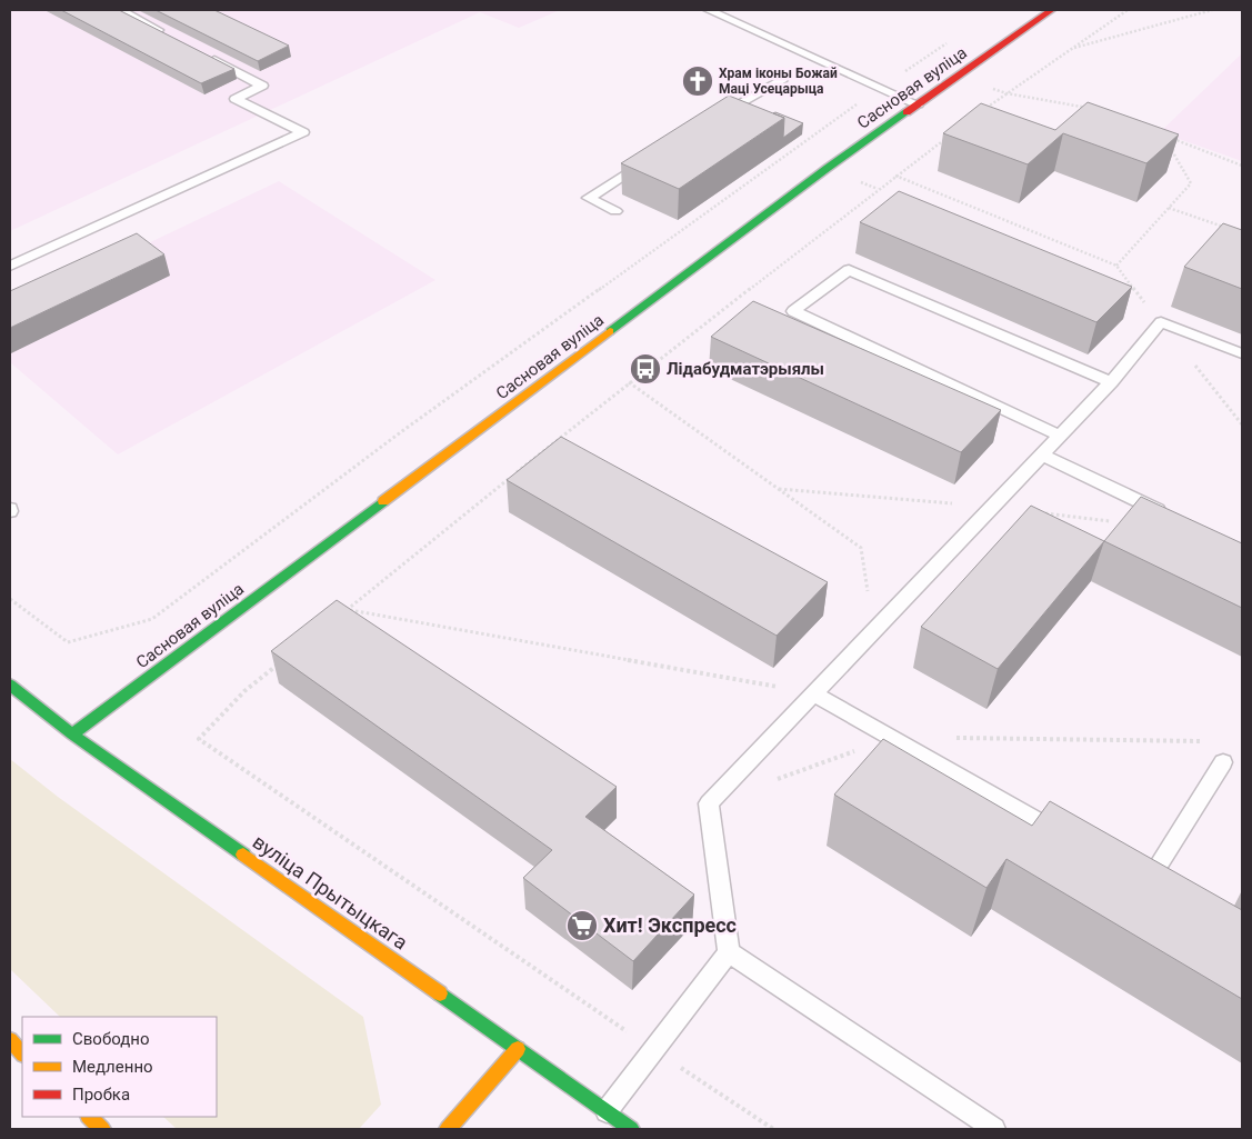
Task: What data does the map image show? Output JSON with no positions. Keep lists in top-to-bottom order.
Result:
{
  "streets": {
    "street": ["Сасновая вуліца", "вуліца Прытыцкага"]
  },
  "crossings": [
    ["Сасновая вуліца", "вуліца Прытыцкага"]
  ],
  "places": {
    "church": ["Храм іконы Божай Маці Усецарыца"],
    "bus stop": ["Лідабудматэрыялы"],
    "supermarket": ["Хит! Экспресс"]
  },
  "legend": ["Свободно", "Медленно", "Пробка"]
}
